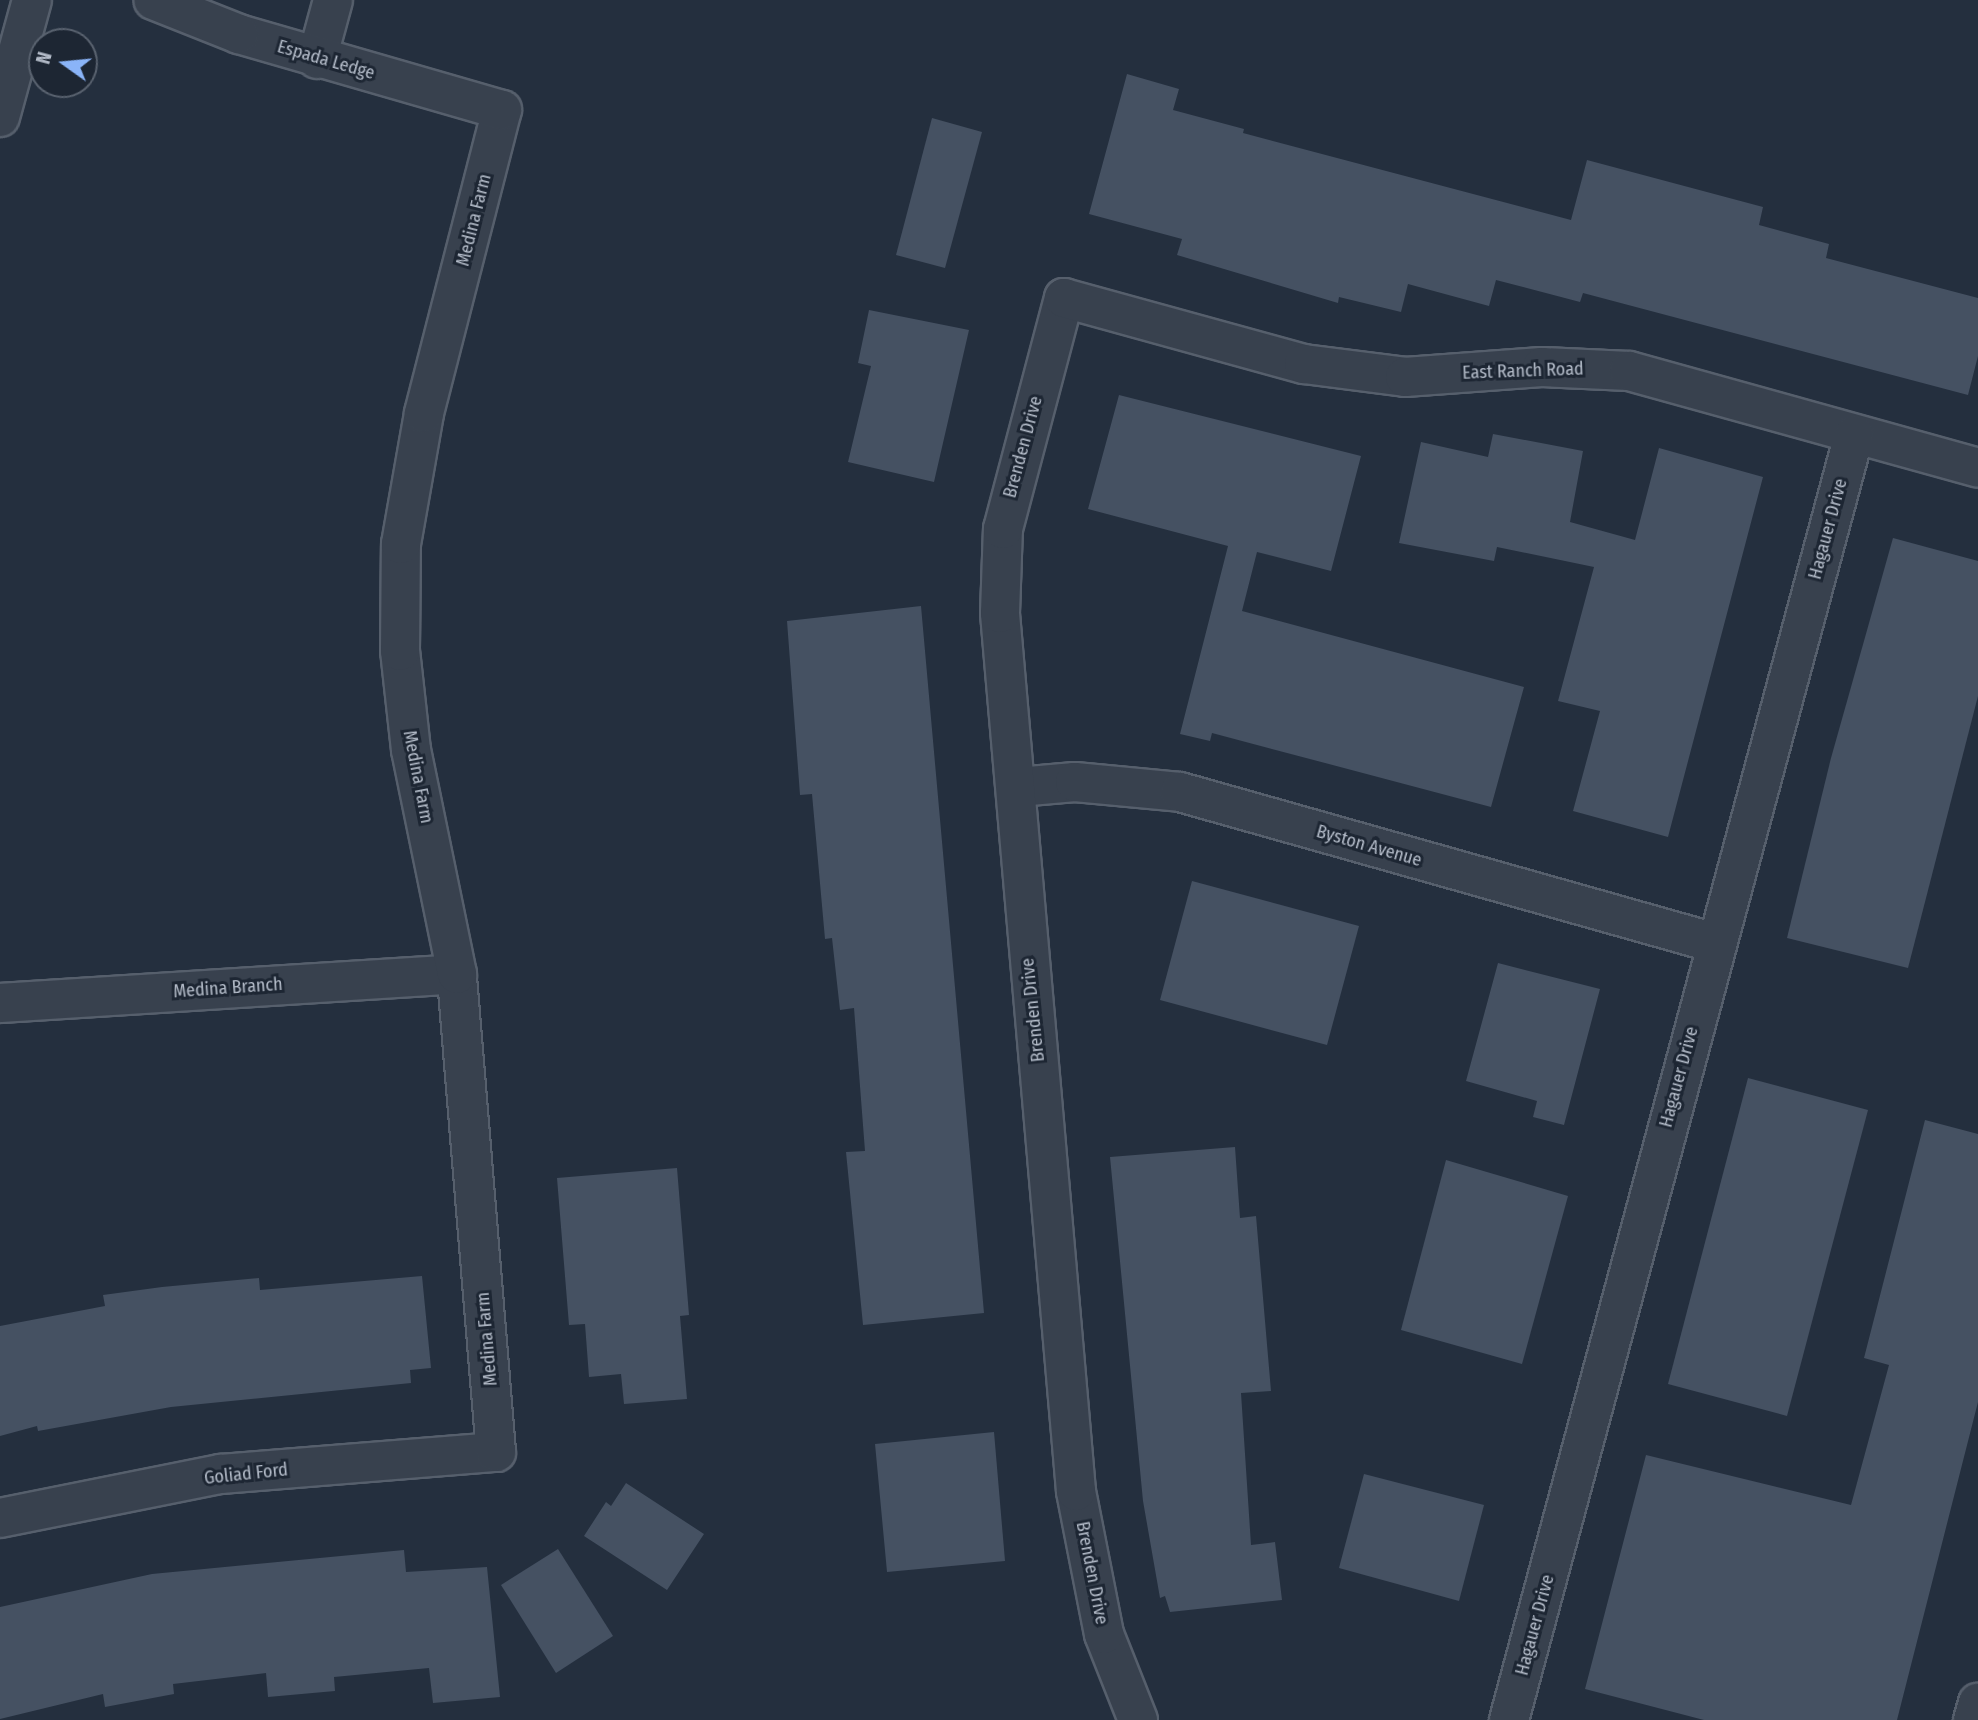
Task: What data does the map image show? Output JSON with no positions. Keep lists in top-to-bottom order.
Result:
{
  "streets": {
    "street": [
      "Espada Ledge",
      "Medina Farm",
      "East Ranch Road",
      "Brenden Drive",
      "Hagauer Drive",
      "Byston Avenue",
      "Medina Branch",
      "Goliad Ford"
    ]
  },
  "crossings": [
    ["Espada Ledge", "Medina Farm"],
    ["Medina Farm", "Medina Branch"],
    ["Medina Farm", "Goliad Ford"],
    ["East Ranch Road", "Brenden Drive"],
    ["East Ranch Road", "Hagauer Drive"],
    ["Brenden Drive", "Byston Avenue"],
    ["Hagauer Drive", "Byston Avenue"]
  ],
  "north": "left"
}
